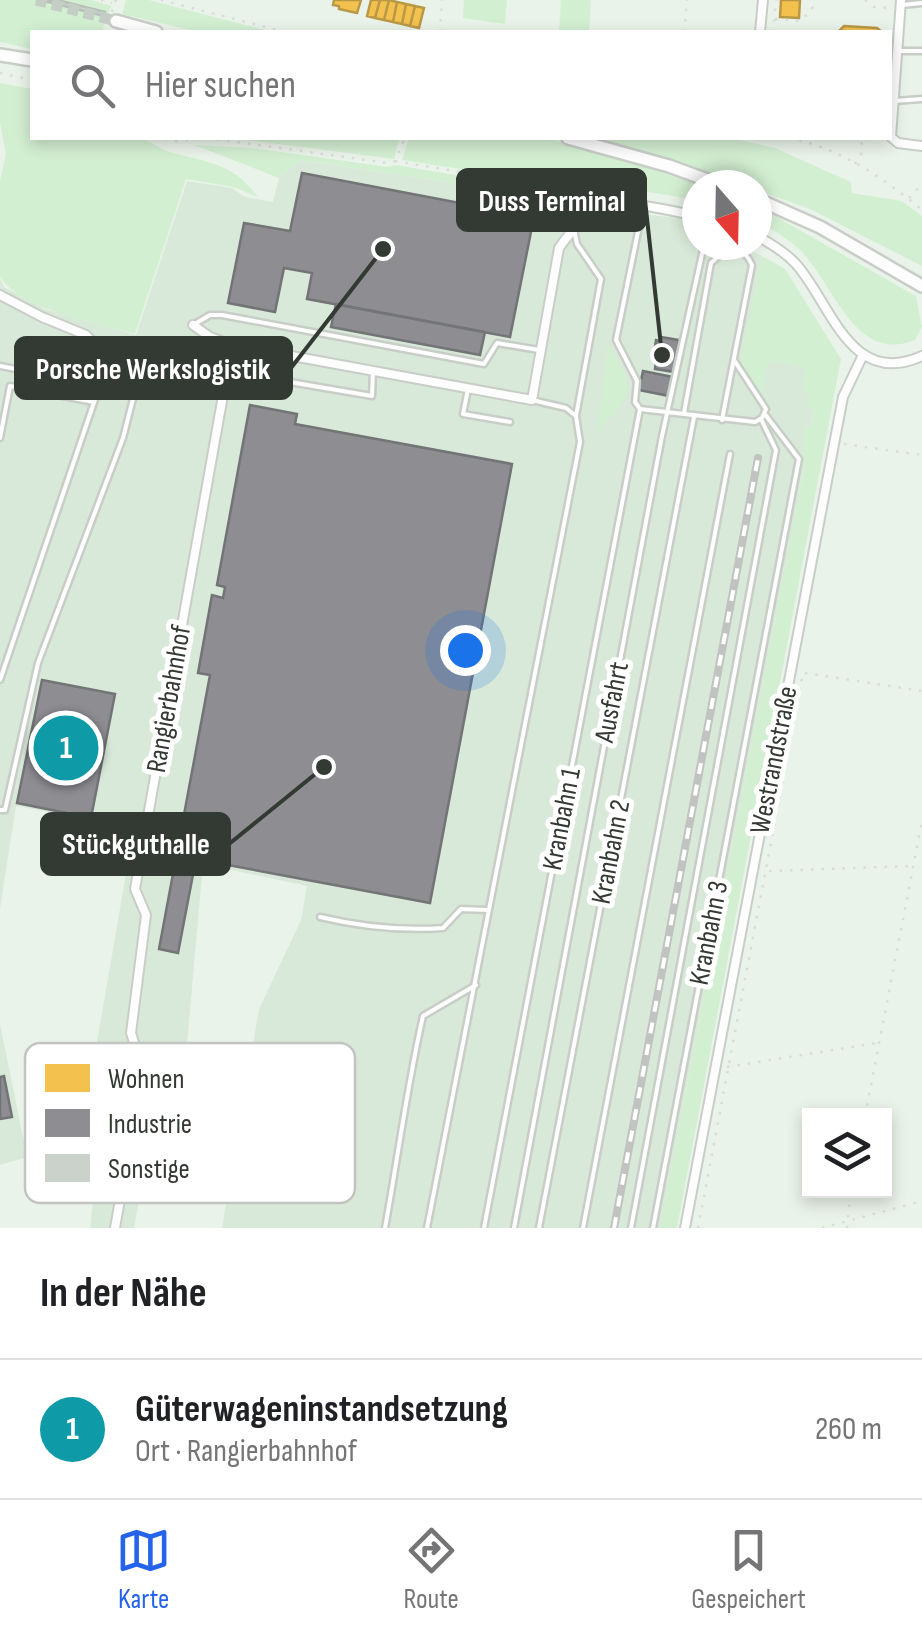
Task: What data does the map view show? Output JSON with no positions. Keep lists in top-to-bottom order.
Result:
{
  "streets": {
    "street": ["Rangierbahnhof", "Westrandstraße"],
    "lane": [
      "Ausfahrt",
      "Kranbahn 1",
      "Kranbahn 2",
      "Kranbahn 3"
    ]
  },
  "places": ["Porsche Werkslogistik", "Duss Terminal", "Stückguthalle"],
  "legend": ["Wohnen", "Industrie", "Sonstige"],
  "north": "bottom",
  "page": {
    "search": "Hier suchen",
    "pins": "1",
    "heading": "In der Nähe",
    "list": [
      {
        "mark": "1",
        "name": "Güterwageninstandsetzung",
        "note": "Ort · Rangierbahnhof",
        "value": "260 m"
      }
    ],
    "nav": ["Karte", "Route", "Gespeichert"]
  }
}
